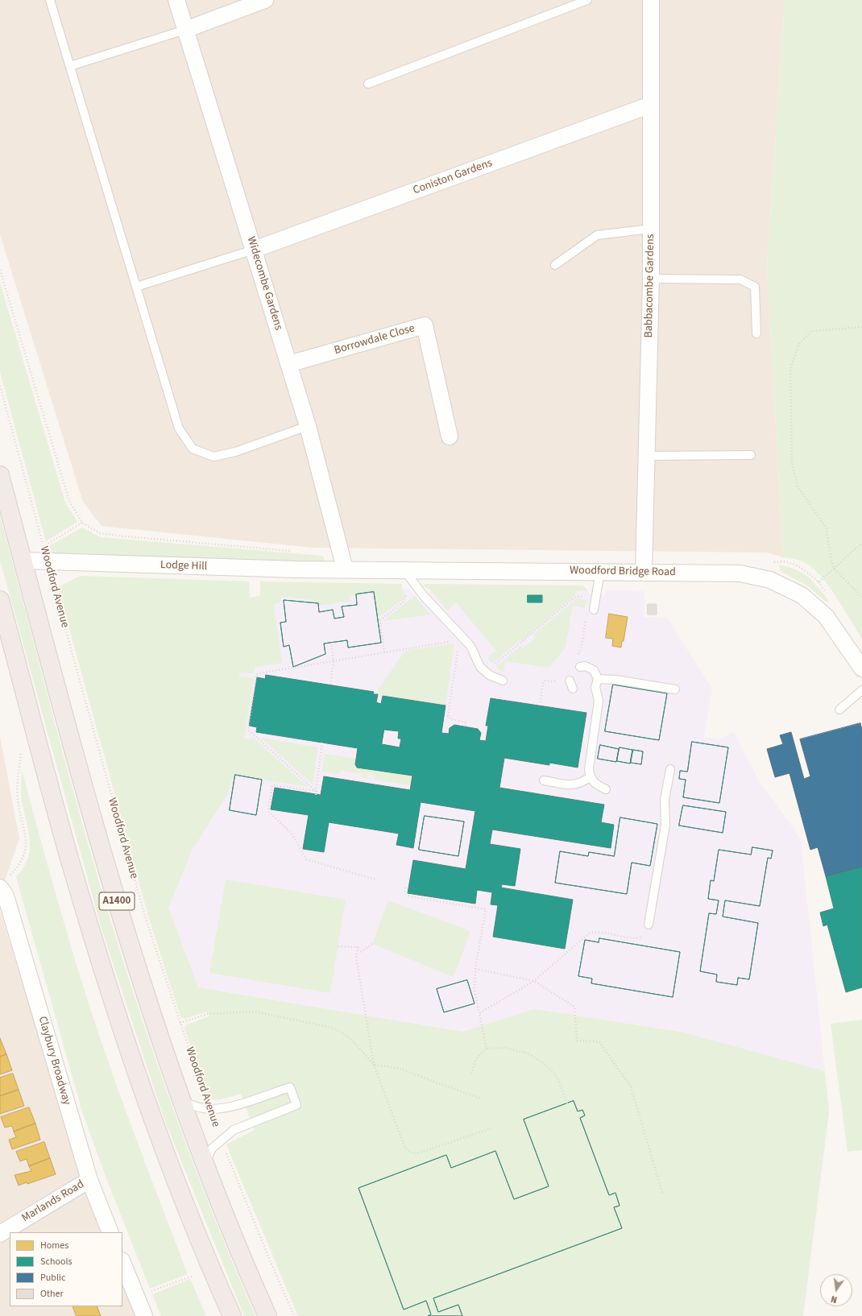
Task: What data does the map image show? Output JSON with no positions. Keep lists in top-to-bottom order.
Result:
{
  "streets": {
    "highway": ["Woodford Avenue", "A1400"],
    "street": [
      "Coniston Gardens",
      "Widecombe Gardens",
      "Babbacombe Gardens",
      "Borrowdale Close",
      "Lodge Hill",
      "Woodford Bridge Road",
      "Claybury Broadway",
      "Marlands Road"
    ]
  },
  "crossings": [
    ["Coniston Gardens", "Widecombe Gardens"],
    ["Coniston Gardens", "Babbacombe Gardens"],
    ["Widecombe Gardens", "Borrowdale Close"],
    ["Widecombe Gardens", "Lodge Hill"],
    ["Widecombe Gardens", "Woodford Bridge Road"],
    ["Babbacombe Gardens", "Woodford Bridge Road"],
    ["Lodge Hill", "Woodford Bridge Road"],
    ["Lodge Hill", "Woodford Avenue"],
    ["Claybury Broadway", "Marlands Road"]
  ],
  "legend": [
    "Homes",
    "Schools",
    "Public",
    "Other"
  ],
  "north": "bottom"
}
